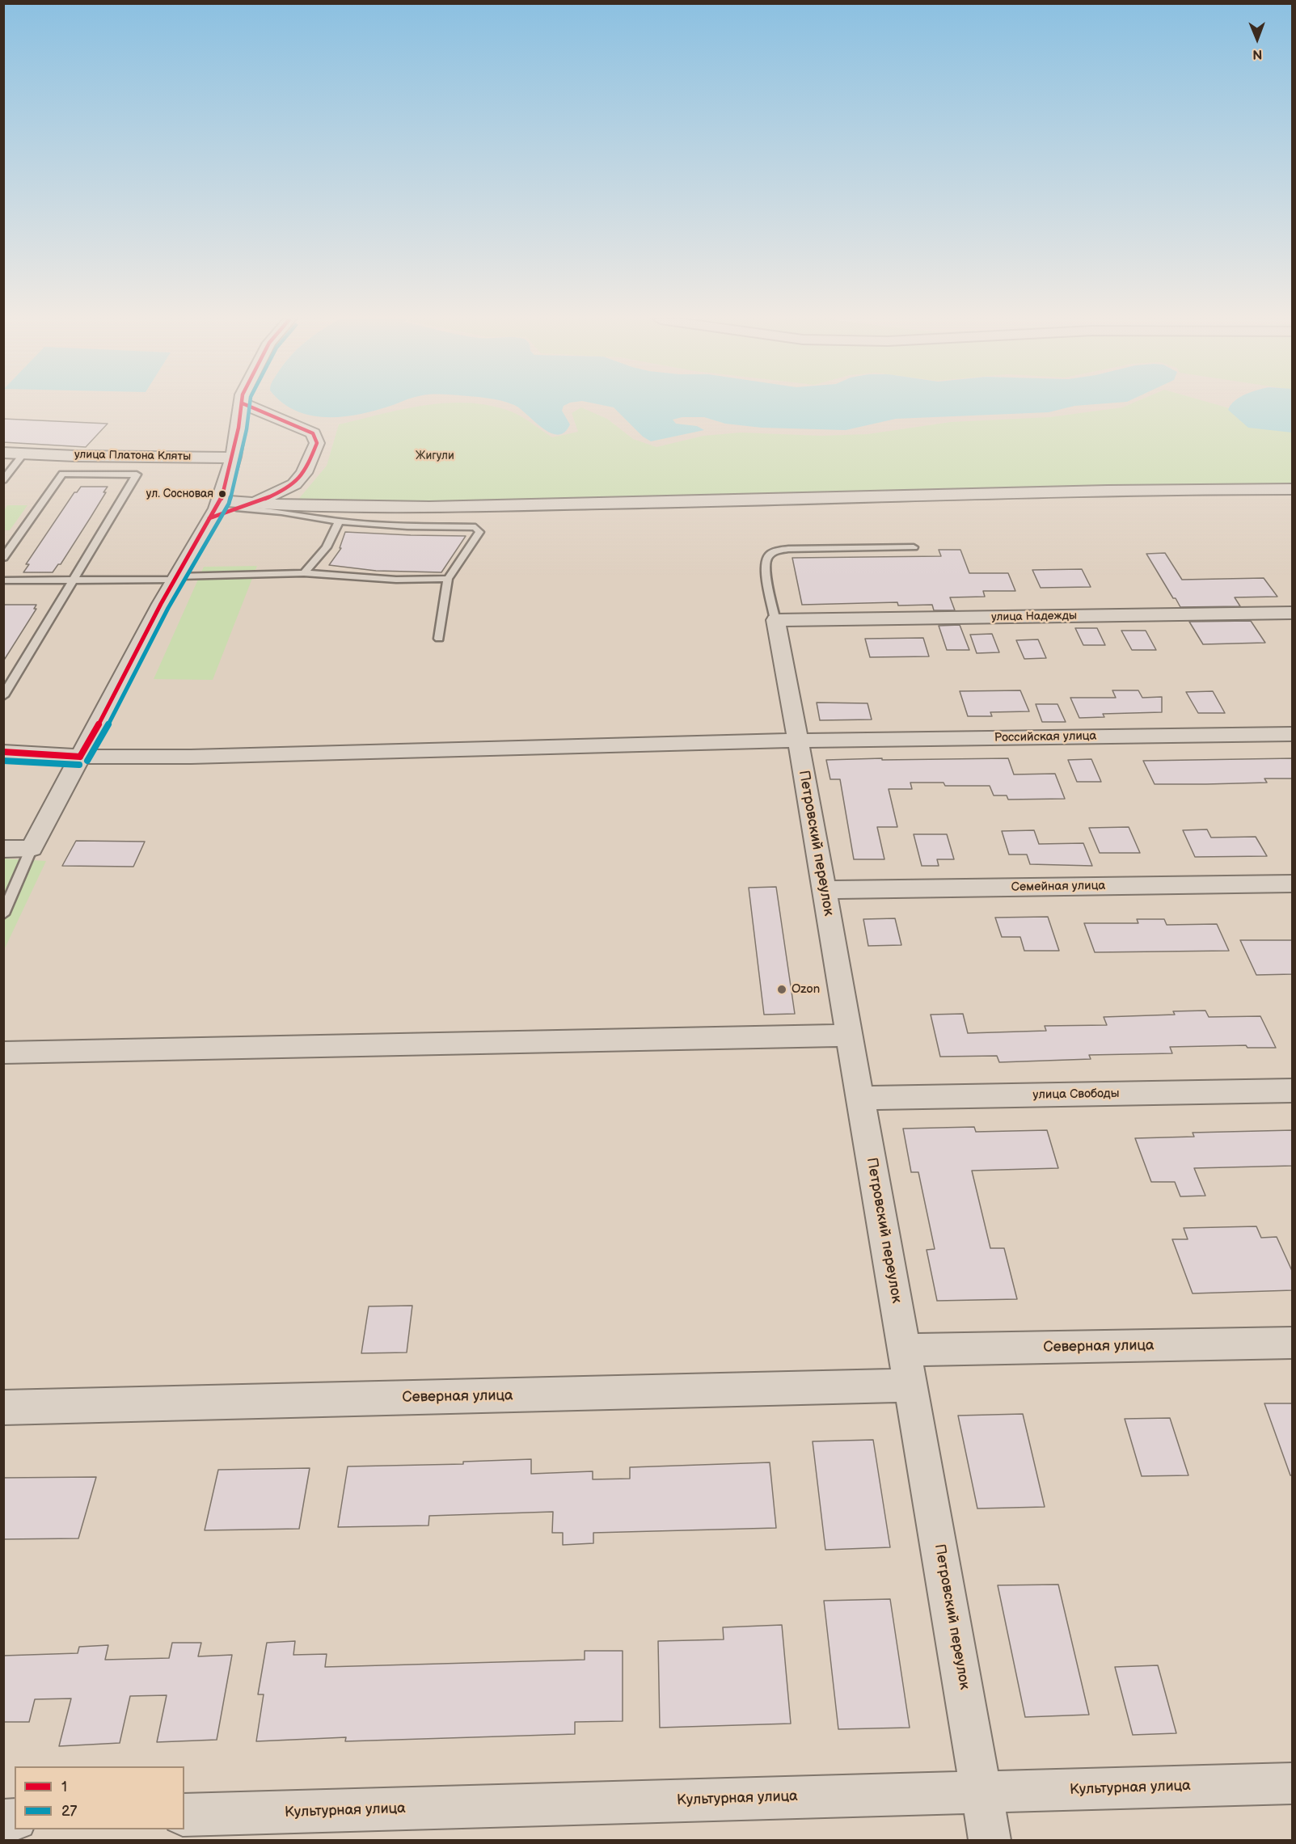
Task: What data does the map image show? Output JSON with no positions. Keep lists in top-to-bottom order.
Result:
{
  "streets": {
    "street": [
      "улица Платона Кляты",
      "улица Надежды",
      "Российская улица",
      "Петровский переулок",
      "Семейная улица",
      "улица Свободы",
      "Северная улица",
      "Культурная улица"
    ]
  },
  "crossings": [
    ["улица Надежды", "Петровский переулок"],
    ["Российская улица", "Петровский переулок"],
    ["Петровский переулок", "Семейная улица"],
    ["Петровский переулок", "улица Свободы"],
    ["Петровский переулок", "Северная улица"],
    ["Петровский переулок", "Культурная улица"]
  ],
  "parks": ["Жигули"],
  "places": ["ул. Сосновая", "Ozon"],
  "lines": ["transit line 1", "transit line 27"],
  "legend": ["1", "27"],
  "north": "bottom"
}
